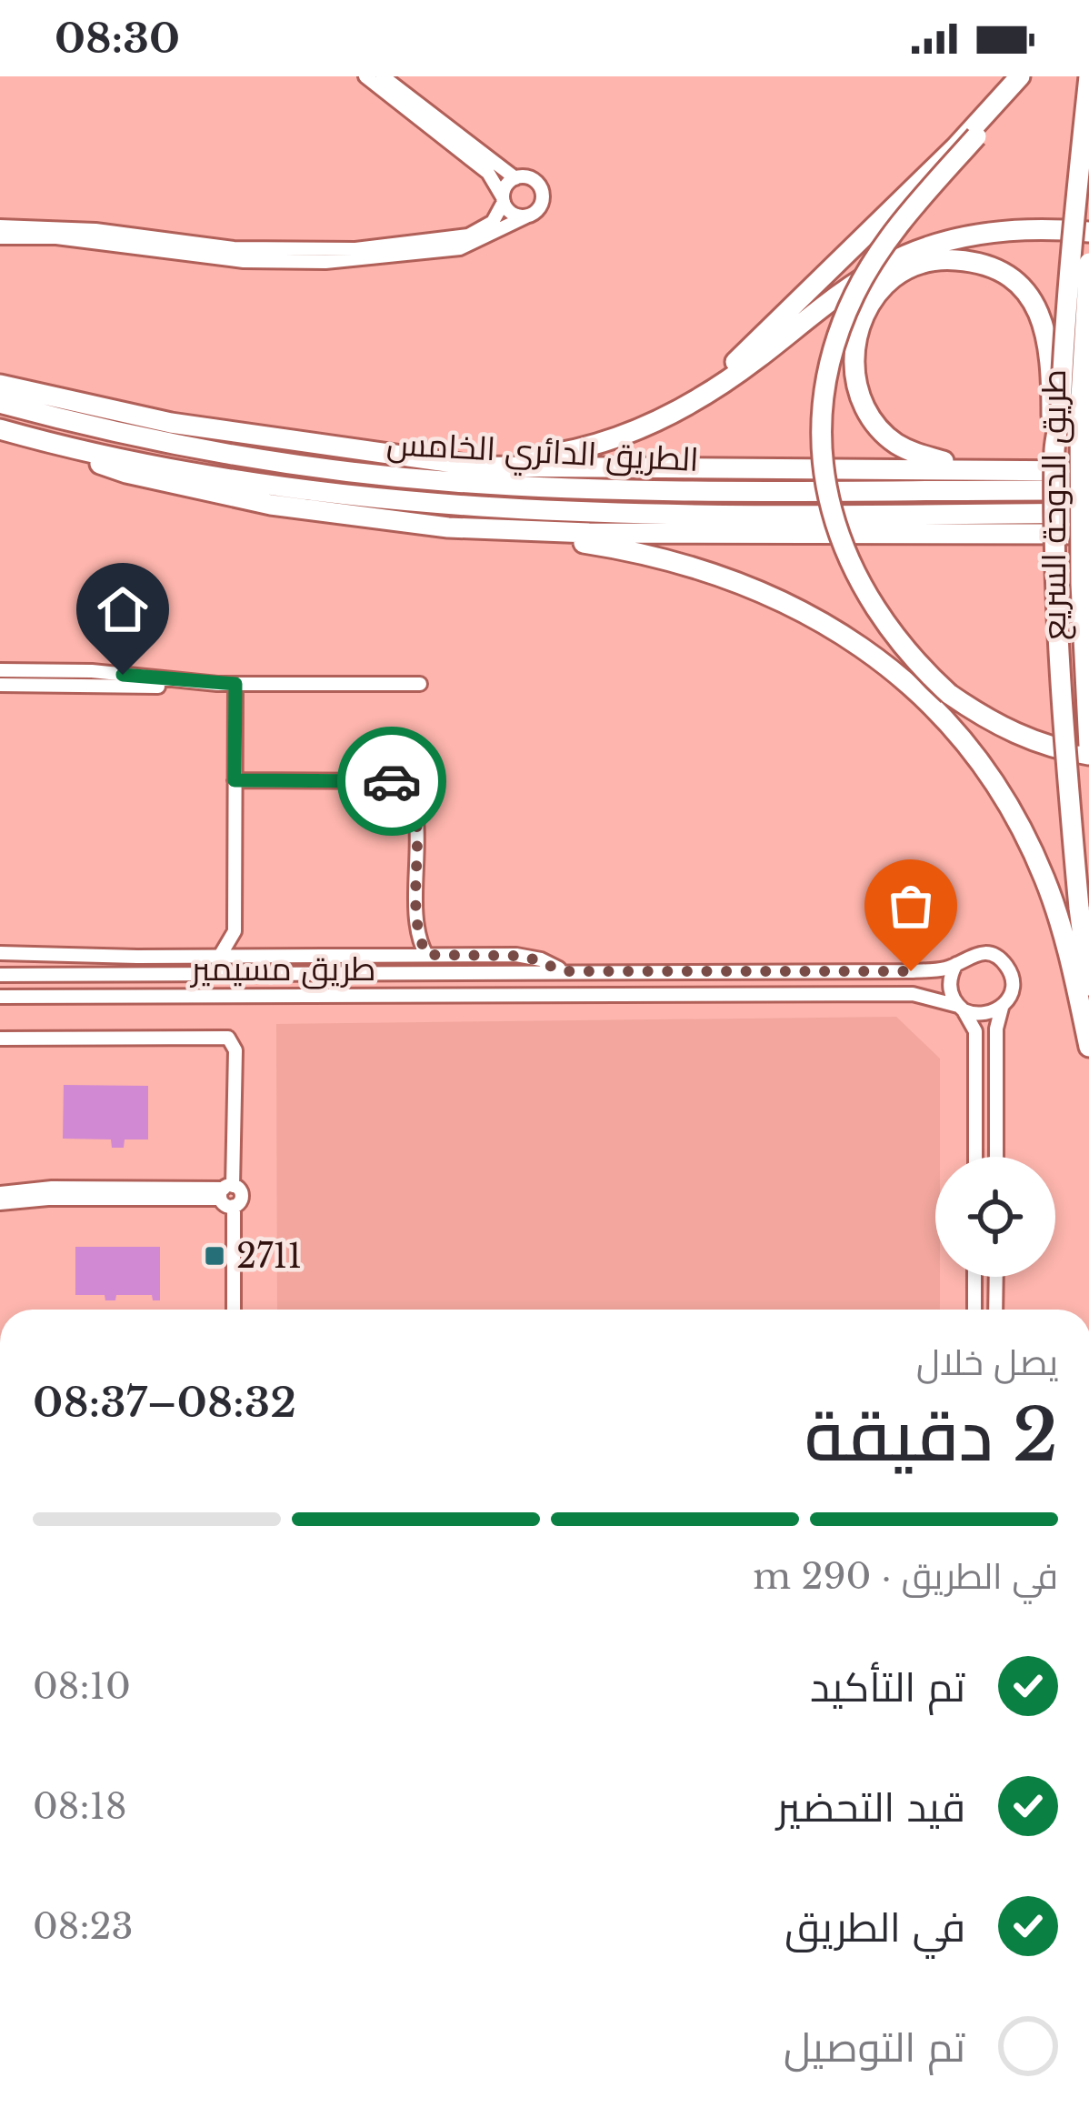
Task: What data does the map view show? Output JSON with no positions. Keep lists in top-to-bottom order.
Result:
{
  "streets": {
    "highway": ["الطريق الدائري الخامس", "طريق الدوحة السريع"],
    "street": ["طريق مسيمير"]
  },
  "places": {
    "transit": ["2711"]
  },
  "page": {
    "status": "08:30",
    "heading": ["2 دقيقة", "يصل خلال", "08:32–08:37"],
    "bar": "في الطريق · 290 m",
    "list": [
      ["تم التأكيد", "08:10"],
      ["قيد التحضير", "08:18"],
      ["في الطريق", "08:23"],
      "تم التوصيل"
    ]
  }
}
